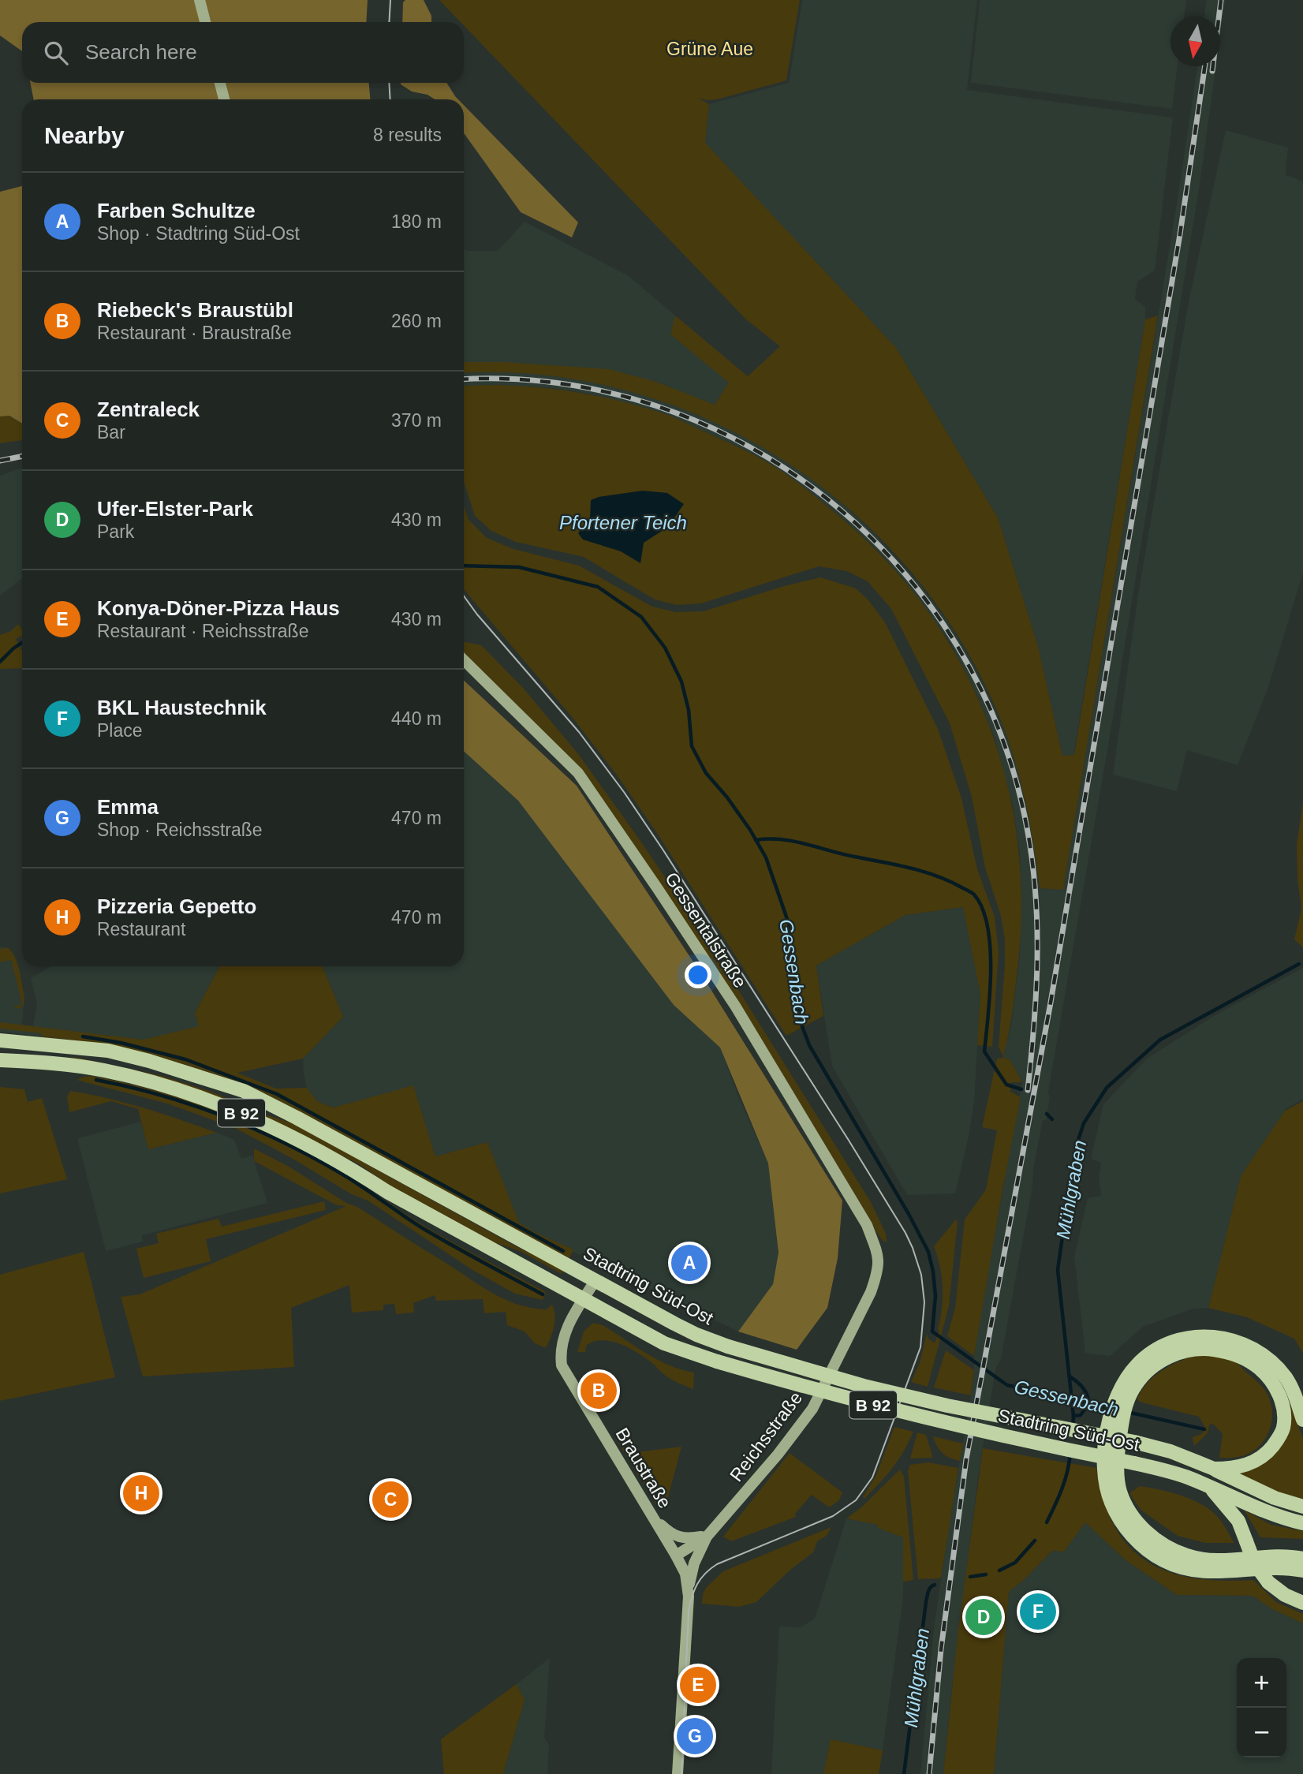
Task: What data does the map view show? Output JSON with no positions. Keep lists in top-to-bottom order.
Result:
{
  "streets": {
    "main road": [
      "Gessentalstraße",
      "B 92",
      "Stadtring Süd-Ost",
      "Reichsstraße",
      "Braustraße"
    ]
  },
  "crossings": [
    ["Gessentalstraße", "Reichsstraße"],
    ["B 92", "Stadtring Süd-Ost"],
    ["Stadtring Süd-Ost", "Braustraße"],
    ["Reichsstraße", "Braustraße"]
  ],
  "water": ["Pfortener Teich", "Gessenbach", "Mühlgraben"],
  "parks": ["Grüne Aue"],
  "north": "bottom",
  "page": {
    "search": "Search here",
    "heading": ["Nearby", "8 results"],
    "list": [
      {
        "mark": "A",
        "name": "Farben Schultze",
        "note": "Shop · Stadtring Süd-Ost",
        "value": "180 m"
      },
      {
        "mark": "B",
        "name": "Riebeck's Braustübl",
        "note": "Restaurant · Braustraße",
        "value": "260 m"
      },
      {
        "mark": "C",
        "name": "Zentraleck",
        "note": "Bar",
        "value": "370 m"
      },
      {
        "mark": "D",
        "name": "Ufer-Elster-Park",
        "note": "Park",
        "value": "430 m"
      },
      {
        "mark": "E",
        "name": "Konya-Döner-Pizza Haus",
        "note": "Restaurant · Reichsstraße",
        "value": "430 m"
      },
      {
        "mark": "F",
        "name": "BKL Haustechnik",
        "note": "Place",
        "value": "440 m"
      },
      {
        "mark": "G",
        "name": "Emma",
        "note": "Shop · Reichsstraße",
        "value": "470 m"
      },
      {
        "mark": "H",
        "name": "Pizzeria Gepetto",
        "note": "Restaurant",
        "value": "470 m"
      }
    ],
    "pins": [
      "A",
      "B",
      "H",
      "C",
      "F",
      "D",
      "E",
      "G"
    ],
    "map_buttons": ["+", "−"]
  }
}
